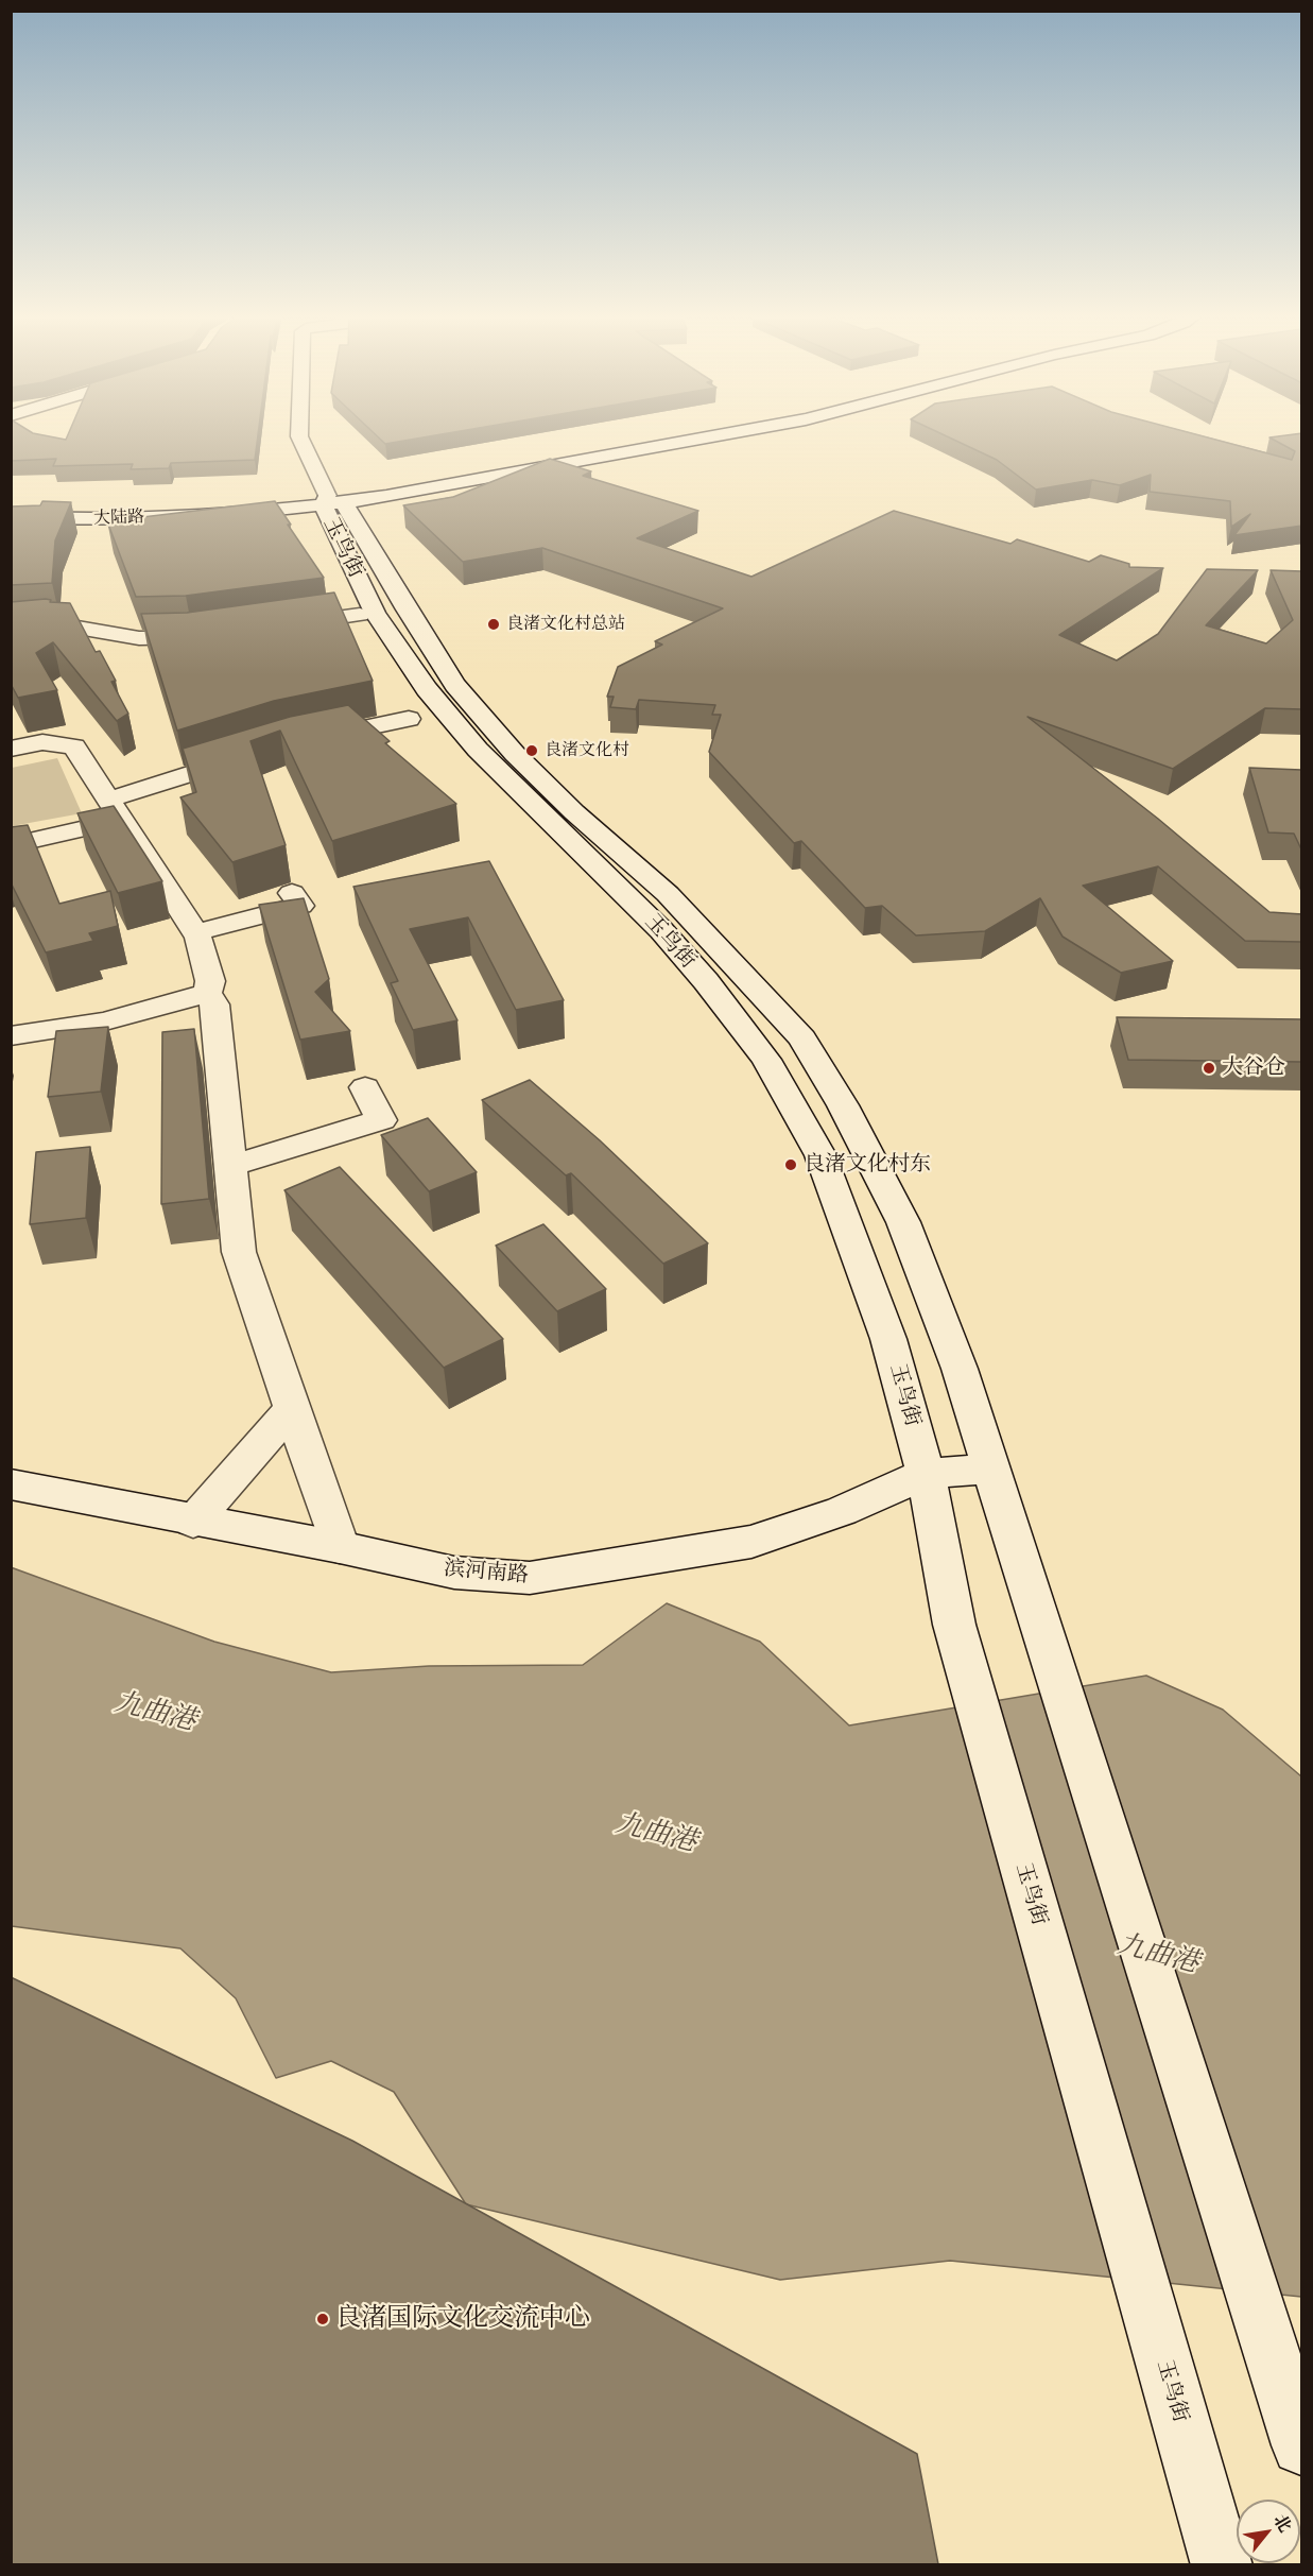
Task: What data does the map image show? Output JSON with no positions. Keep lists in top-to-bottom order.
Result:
{
  "streets": {
    "main road": ["大陆路", "玉鸟街", "滨河南路"]
  },
  "crossings": [
    ["大陆路", "玉鸟街"],
    ["玉鸟街", "滨河南路"]
  ],
  "water": ["九曲港"],
  "places": [
    "良渚文化村总站",
    "良渚文化村",
    "大谷仓",
    "良渚文化村东",
    "良渚国际文化交流中心"
  ],
  "north": "top right"
}
